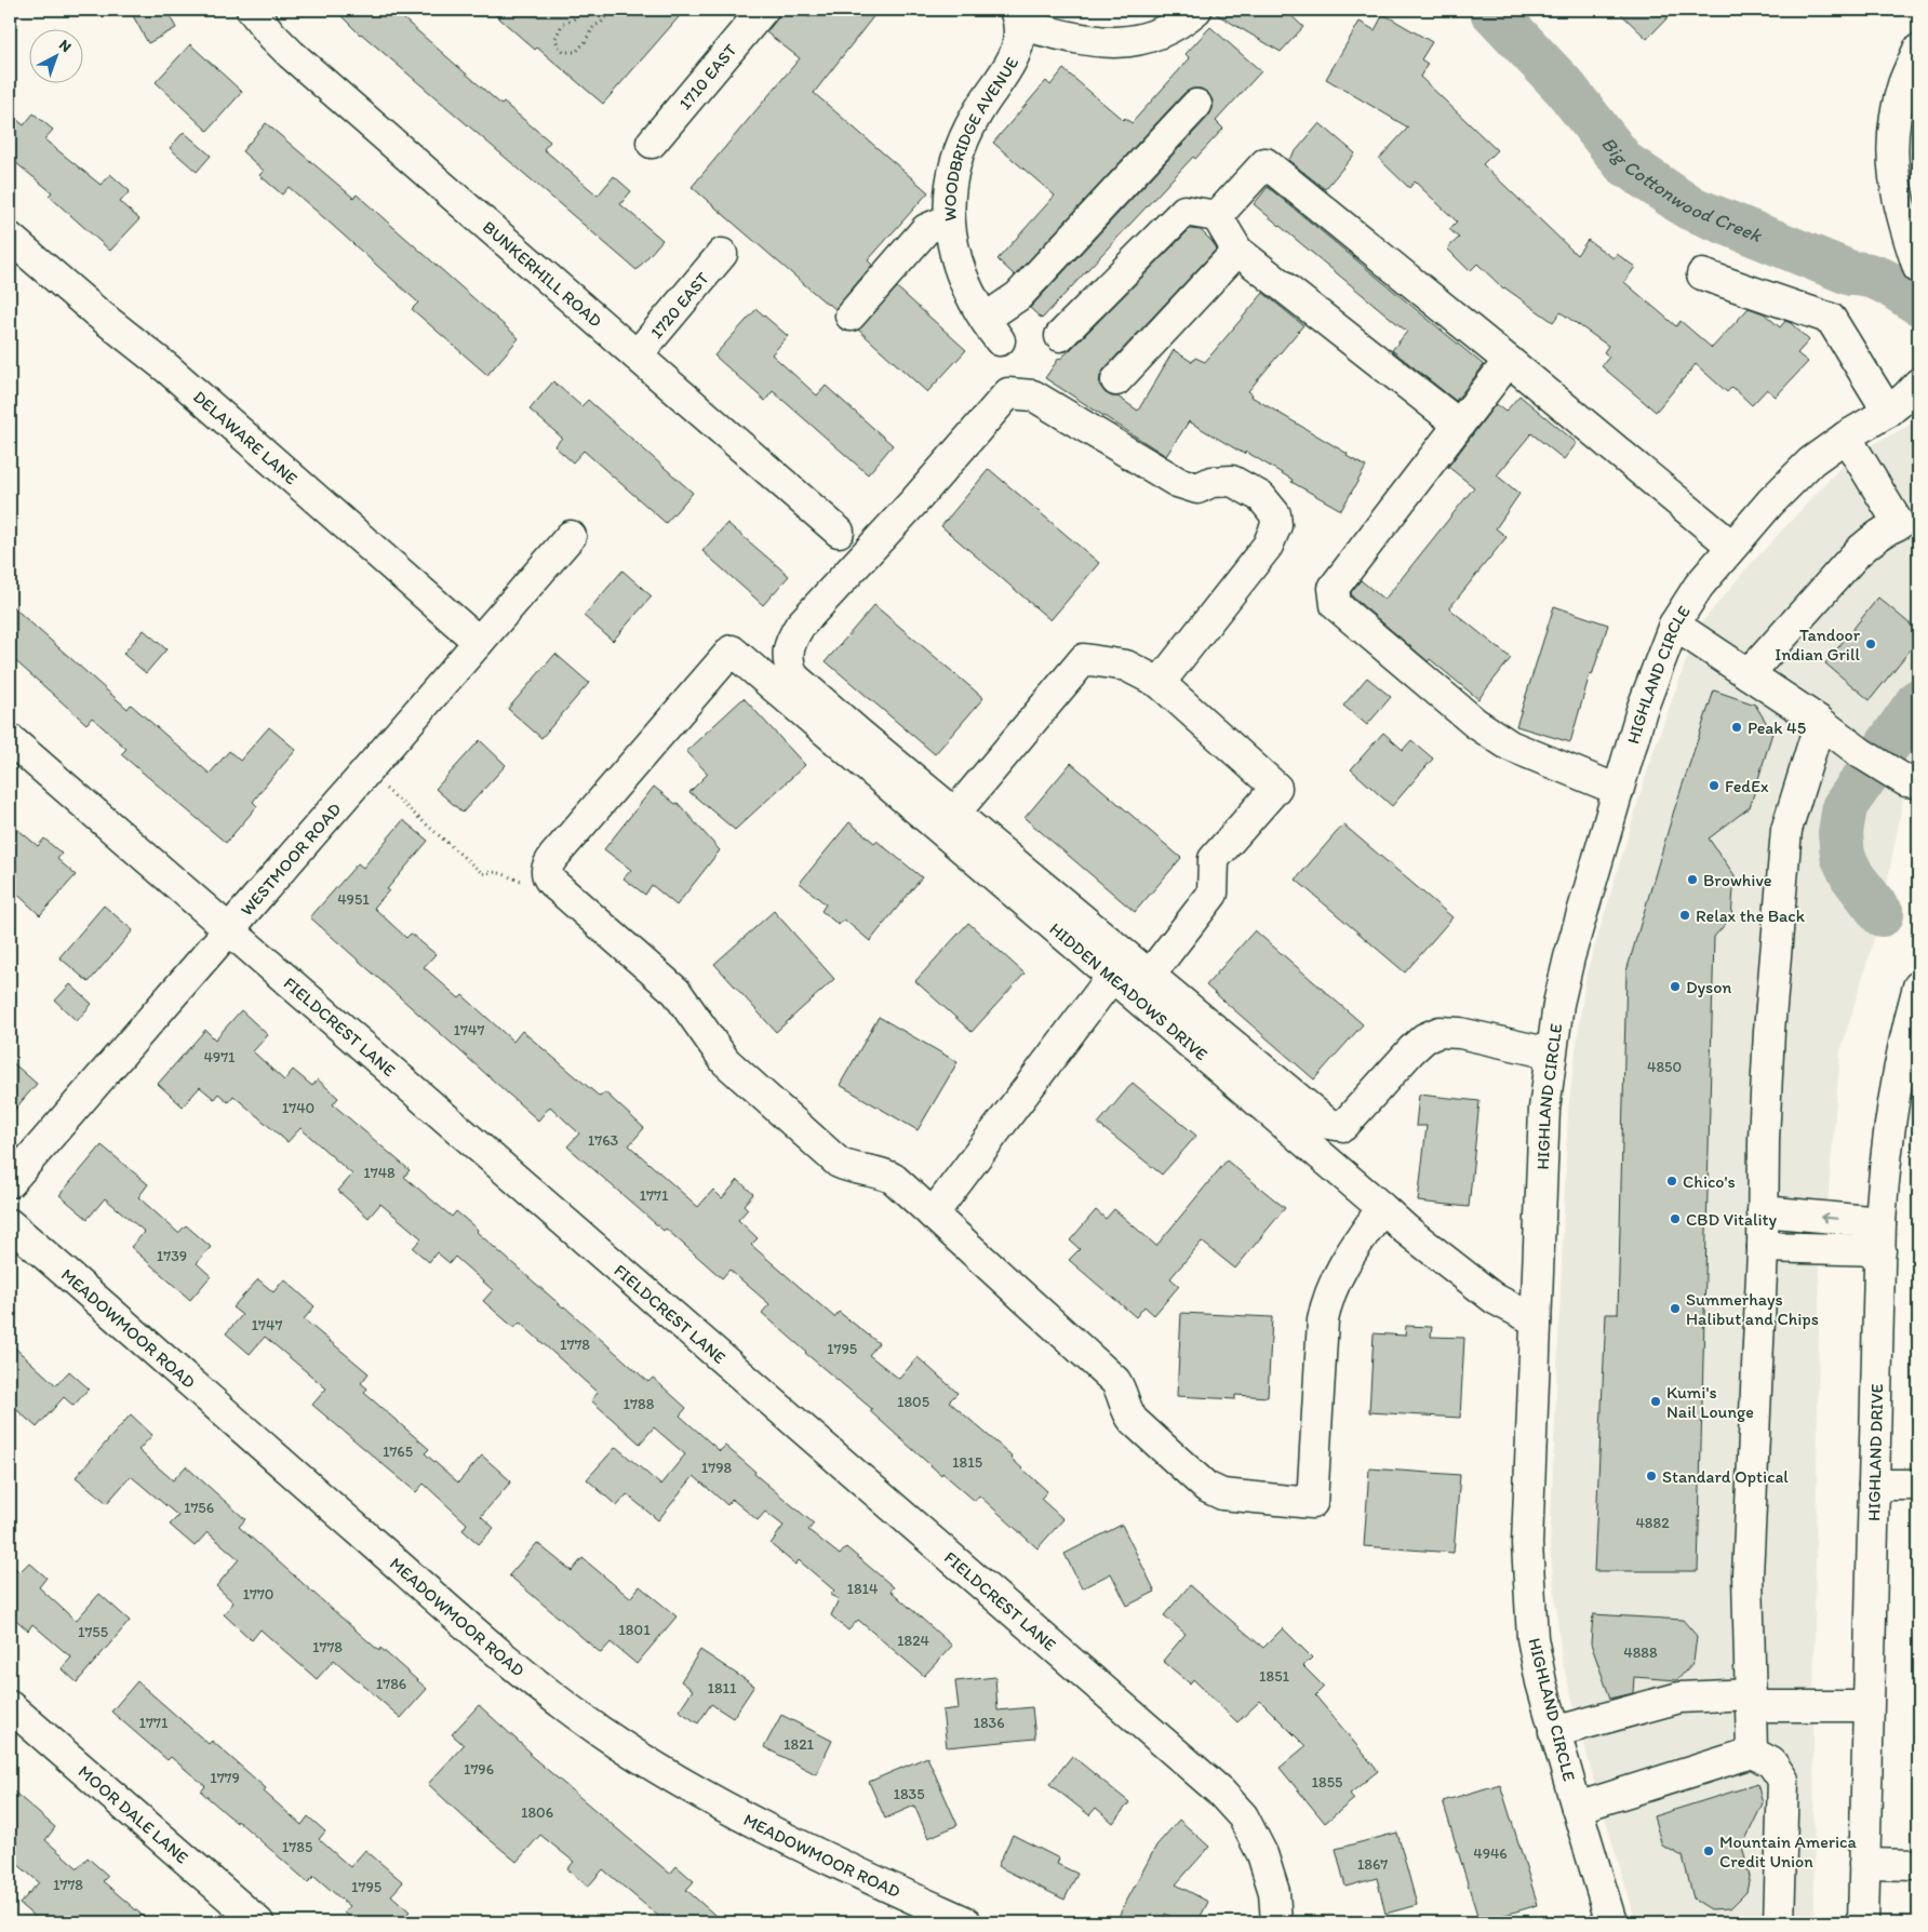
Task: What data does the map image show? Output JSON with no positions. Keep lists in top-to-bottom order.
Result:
{
  "streets": {
    "street": [
      "1710 EAST",
      "WOODBRIDGE AVENUE",
      "BUNKERHILL ROAD",
      "1720 EAST",
      "DELAWARE LANE",
      "HIGHLAND CIRCLE",
      "WESTMOOR ROAD",
      "HIDDEN MEADOWS DRIVE",
      "FIELDCREST LANE",
      "MEADOWMOOR ROAD",
      "HIGHLAND DRIVE",
      "MOOR DALE LANE"
    ]
  },
  "crossings": [
    ["BUNKERHILL ROAD", "1720 EAST"],
    ["DELAWARE LANE", "WESTMOOR ROAD"],
    ["HIGHLAND CIRCLE", "HIDDEN MEADOWS DRIVE"],
    ["WESTMOOR ROAD", "FIELDCREST LANE"]
  ],
  "water": ["Big Cottonwood Creek"],
  "places": [
    "Tandoor Indian Grill",
    "Peak 45",
    "FedEx",
    "Browhive",
    "Relax the Back",
    "Dyson",
    "Chico's",
    "CBD Vitality",
    "Summerhays Halibut and Chips",
    "Kumi's Nail Lounge",
    "Standard Optical",
    "Mountain America Credit Union"
  ],
  "house_numbers": [
    "4951",
    "1747",
    "4971",
    "4850",
    "1740",
    "1763",
    "1748",
    "1771",
    "1739",
    "1747",
    "1778",
    "1795",
    "1805",
    "1788",
    "1765",
    "1815",
    "1798",
    "1756",
    "4882",
    "1814",
    "1770",
    "1801",
    "1755",
    "1824",
    "1778",
    "4888",
    "1851",
    "1786",
    "1811",
    "1771",
    "1836",
    "1821",
    "1796",
    "1779",
    "1855",
    "1835",
    "1806",
    "1785",
    "4946",
    "1867",
    "1778",
    "1795"
  ],
  "north": "top right"
}
